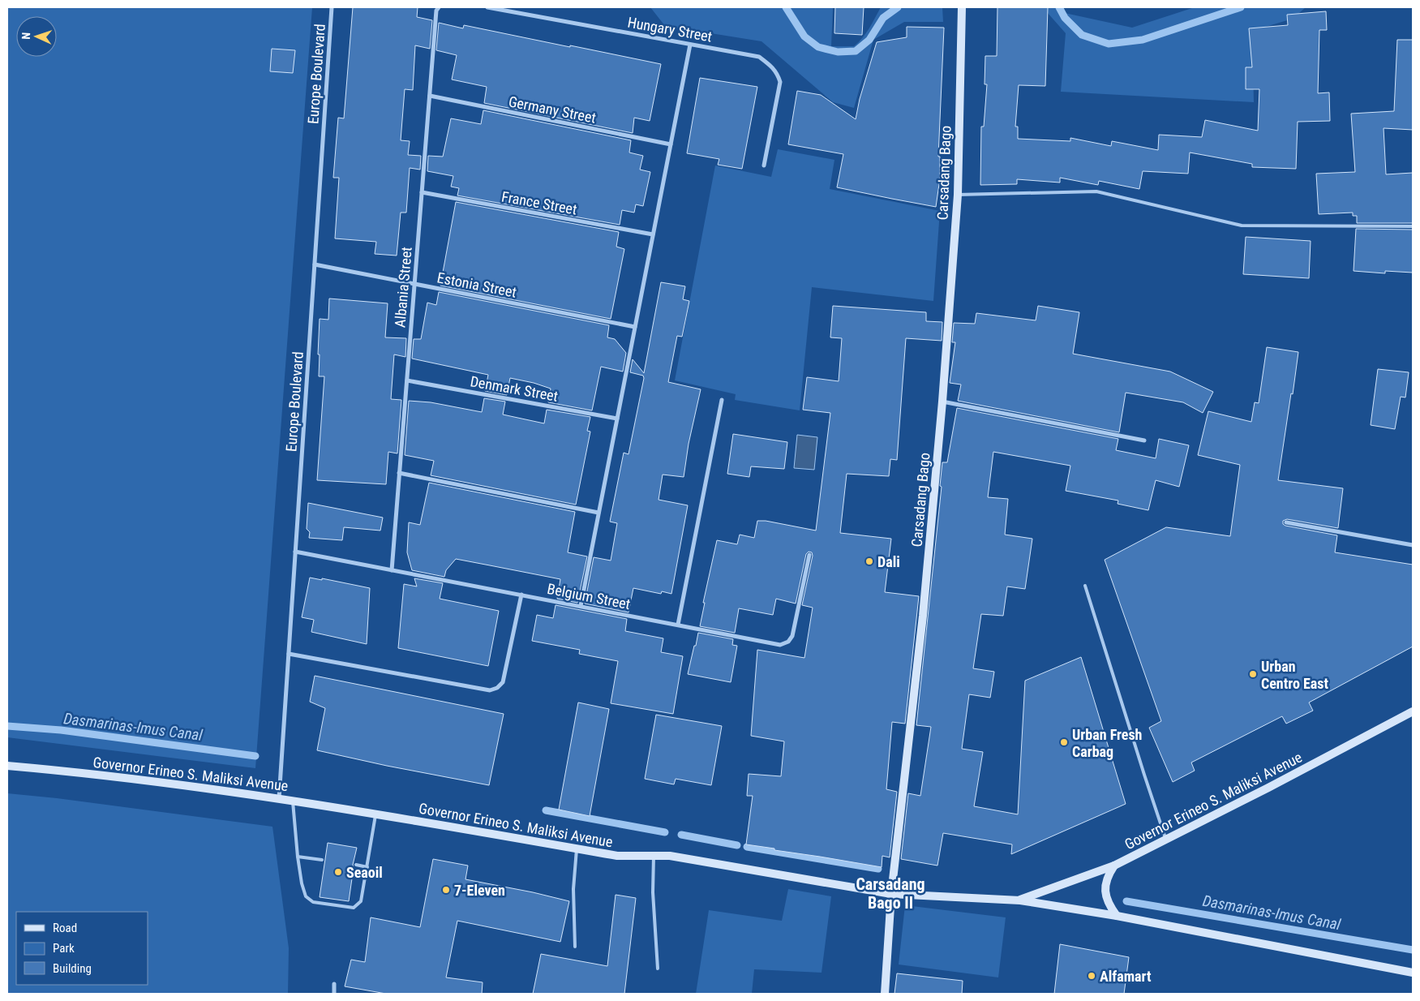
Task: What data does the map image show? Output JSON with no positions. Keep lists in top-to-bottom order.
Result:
{
  "streets": {
    "main road": ["Carsadang Bago", "Governor Erineo S. Maliksi Avenue"],
    "street": [
      "Hungary Street",
      "Europe Boulevard",
      "Germany Street",
      "France Street",
      "Estonia Street",
      "Albania Street",
      "Denmark Street",
      "Belgium Street"
    ]
  },
  "crossings": [
    ["Europe Boulevard", "Estonia Street"],
    ["Europe Boulevard", "Belgium Street"],
    ["Europe Boulevard", "Governor Erineo S. Maliksi Avenue"],
    ["Germany Street", "Albania Street"],
    ["Carsadang Bago", "Governor Erineo S. Maliksi Avenue"],
    ["France Street", "Albania Street"],
    ["Estonia Street", "Albania Street"],
    ["Albania Street", "Denmark Street"],
    ["Albania Street", "Belgium Street"]
  ],
  "districts": ["Carsadang Bago II"],
  "water": ["Dasmarinas-Imus Canal"],
  "places": [
    "Dali",
    "Urban Centro East",
    "Urban Fresh Carbag",
    "Seaoil",
    "7-Eleven",
    "Alfamart"
  ],
  "legend": ["Road", "Park", "Building"],
  "north": "left"
}
